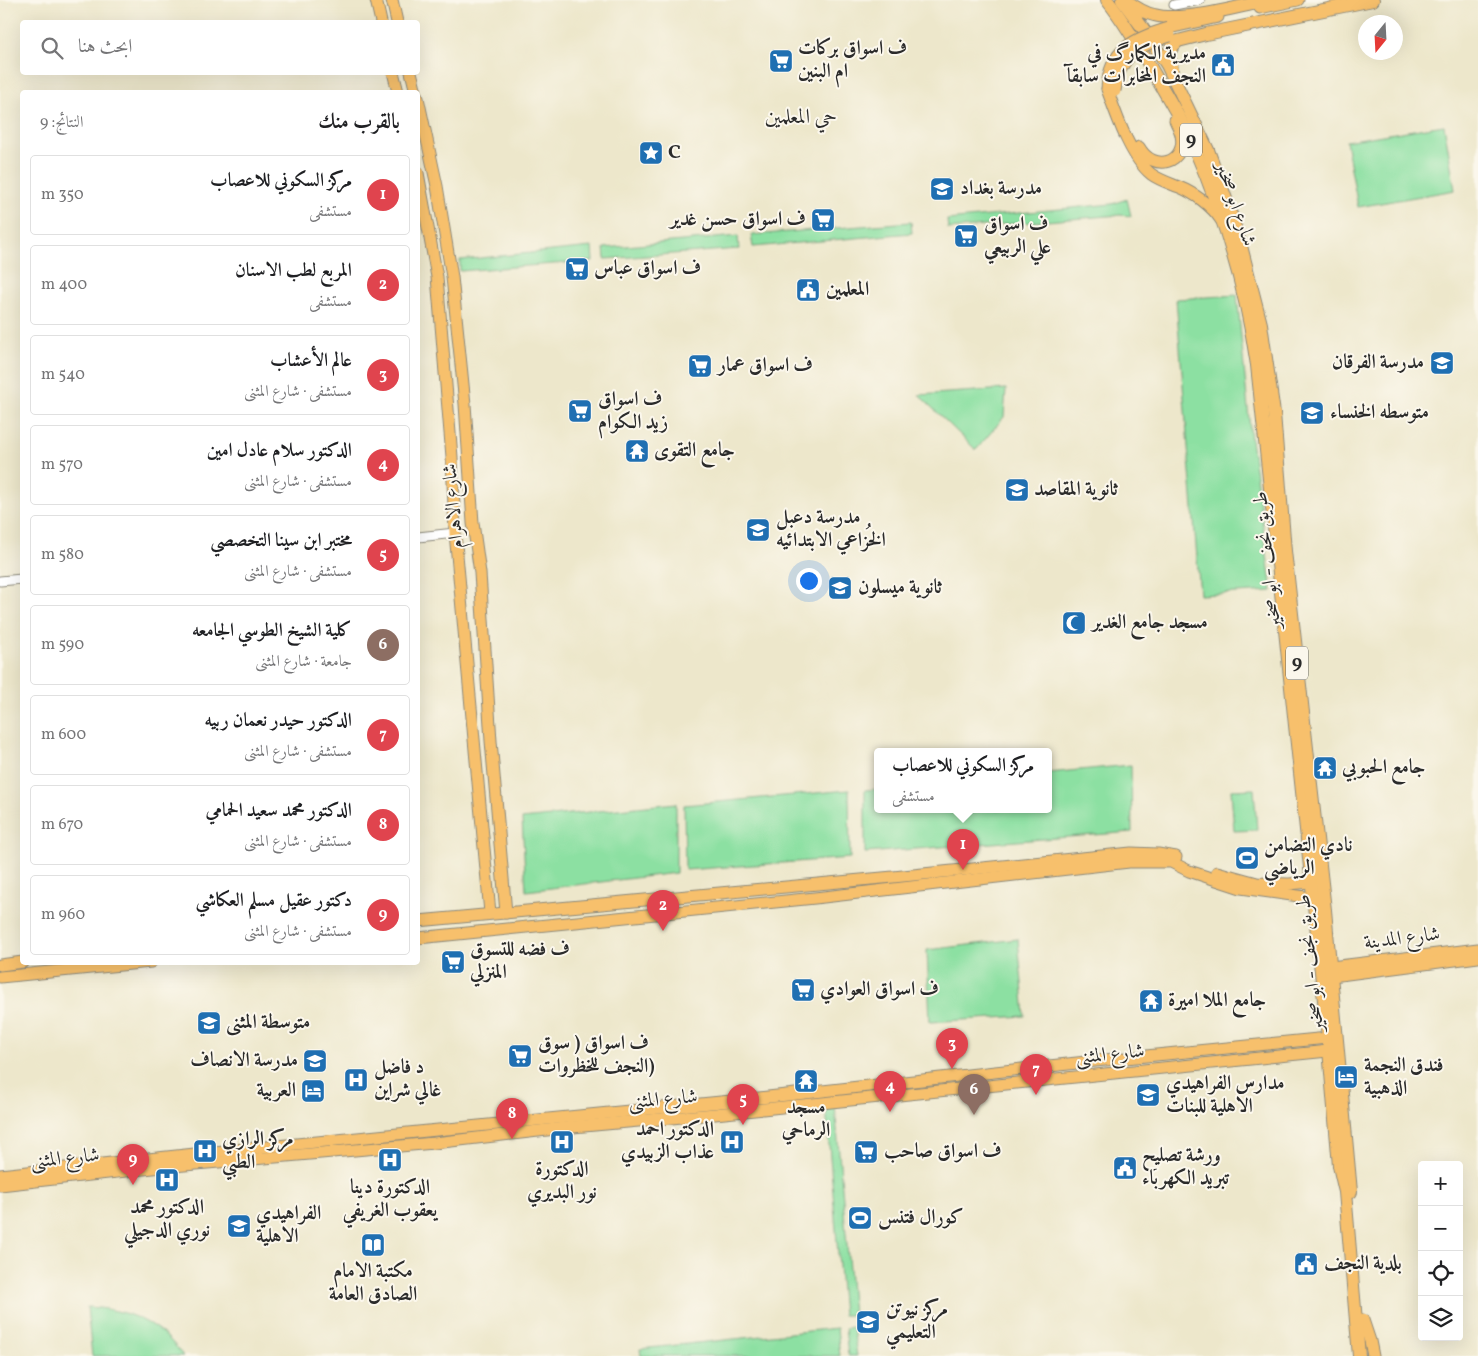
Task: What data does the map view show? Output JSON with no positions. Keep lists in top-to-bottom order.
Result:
{
  "streets": {
    "highway": ["9", "شارع ابو صخير", "طريق نجف - ابو صخير"],
    "main road": ["شارع الاهرام", "شارع المدينة", "شارع المثنى"]
  },
  "crossings": [
    ["شارع ابو صخير", "طريق نجف - ابو صخير"],
    ["طريق نجف - ابو صخير", "شارع المدينة"],
    ["طريق نجف - ابو صخير", "شارع المثنى"]
  ],
  "districts": ["حي المعلمين"],
  "places": {
    "supermarket": [
      "ف اسواق بركات ام البنين",
      "ف اسواق حسن غدير",
      "ف اسواق علي الربيعي",
      "ف اسواق عباس",
      "ف اسواق عمار",
      "ف اسواق زيد الكوام",
      "ف فضه للتسوق المنزلي",
      "ف اسواق العوادي",
      "ف اسواق ( سوق النجف للخظروات)",
      "ف اسواق صاحب"
    ],
    "public building": [
      "مديرية الكمارگ في النجف المخابرات سابقآ",
      "المعلمين",
      "ورشة تصليح تبريد الكهرباء",
      "بلدية النجف"
    ],
    "place": ["C"],
    "school or university": [
      "مدرسة بغداد",
      "مدرسة الفرقان",
      "متوسطه الخنساء",
      "ثانوية المقاصد",
      "مدرسة دعبل الخُزاعي الابتدائيه",
      "ثانوية ميسلون",
      "متوسطة المثنى",
      "مدرسة الانصاف",
      "مدارس الفراهيدي الاهلية للبنات",
      "الفراهيدي الاهلية",
      "مركز نيوتن التعليمي"
    ],
    "temple": [
      "جامع التقوى",
      "جامع الحبوبي",
      "جامع الملا اميرة",
      "مسجد الرماحي"
    ],
    "mosque": ["مسجد جامع الغدير"],
    "sports": ["نادي التضامن الرياضي", "كورال فتنس"],
    "hotel": ["فندق النجمة الذهبية", "العربية"],
    "hospital": [
      "د فاضل غالي شراين",
      "الدكتورة نور البديري",
      "الدكتور احمد عذاب الزبيدي",
      "مركز الرازي الطبي",
      "الدكتورة دينا يعقوب الغريفي",
      "الدكتور محمد نوري الدجيلي"
    ],
    "library": ["مكتبة الامام الصادق العامة"]
  },
  "north": "bottom",
  "page": {
    "search": "ابحث هنا",
    "heading": ["بالقرب منك", "النتائج: 9"],
    "list": [
      {
        "mark": "1",
        "name": "مركز السكوني للاعصاب",
        "note": "مستشفى",
        "value": "350 m"
      },
      {
        "mark": "2",
        "name": "المربع لطب الاسنان",
        "note": "مستشفى",
        "value": "400 m"
      },
      {
        "mark": "3",
        "name": "عالم الأعشاب",
        "note": "مستشفى · شارع المثنى",
        "value": "540 m"
      },
      {
        "mark": "4",
        "name": "الدكتور سلام عادل امين",
        "note": "مستشفى · شارع المثنى",
        "value": "570 m"
      },
      {
        "mark": "5",
        "name": "مختبر ابن سينا التخصصي",
        "note": "مستشفى · شارع المثنى",
        "value": "580 m"
      },
      {
        "mark": "6",
        "name": "كلية الشيخ الطوسي الجامعه",
        "note": "جامعة · شارع المثنى",
        "value": "590 m"
      },
      {
        "mark": "7",
        "name": "الدكتور حيدر نعمان ربيه",
        "note": "مستشفى · شارع المثنى",
        "value": "600 m"
      },
      {
        "mark": "8",
        "name": "الدكتور محمد سعيد الحمامي",
        "note": "مستشفى · شارع المثنى",
        "value": "670 m"
      },
      {
        "mark": "9",
        "name": "دكتور عقيل مسلم العكاشي",
        "note": "مستشفى · شارع المثنى",
        "value": "960 m"
      }
    ],
    "popup": ["مركز السكوني للاعصاب", "مستشفى"],
    "pins": [
      "1",
      "2",
      "3",
      "7",
      "4",
      "6",
      "5",
      "8",
      "9"
    ],
    "map_buttons": ["+", "−"]
  }
}
